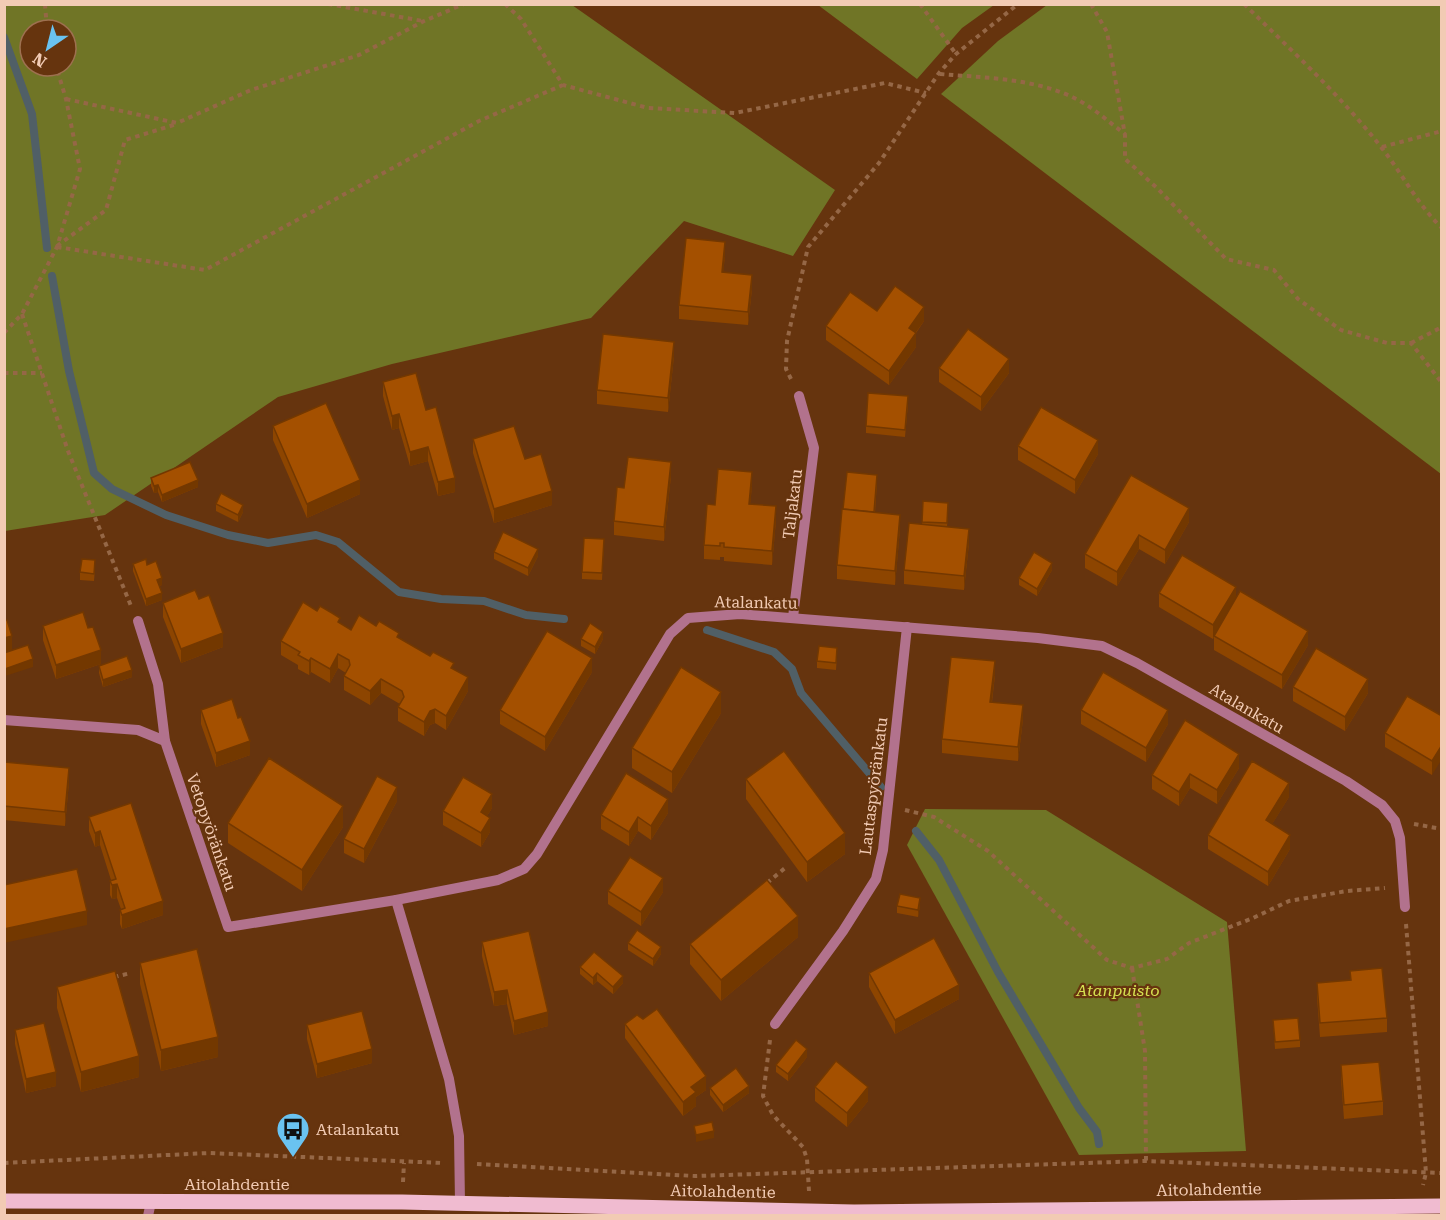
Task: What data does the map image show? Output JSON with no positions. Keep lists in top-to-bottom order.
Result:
{
  "streets": {
    "main road": ["Aitolahdentie"],
    "street": [
      "Taljakatu",
      "Atalankatu",
      "Lautaspyöränkatu",
      "Vetopyöränkatu"
    ]
  },
  "crossings": [
    ["Taljakatu", "Atalankatu"],
    ["Atalankatu", "Lautaspyöränkatu"],
    ["Atalankatu", "Vetopyöränkatu"]
  ],
  "parks": ["Atanpuisto"],
  "places": {
    "bus stop": ["Atalankatu"]
  },
  "north": "bottom left"
}
